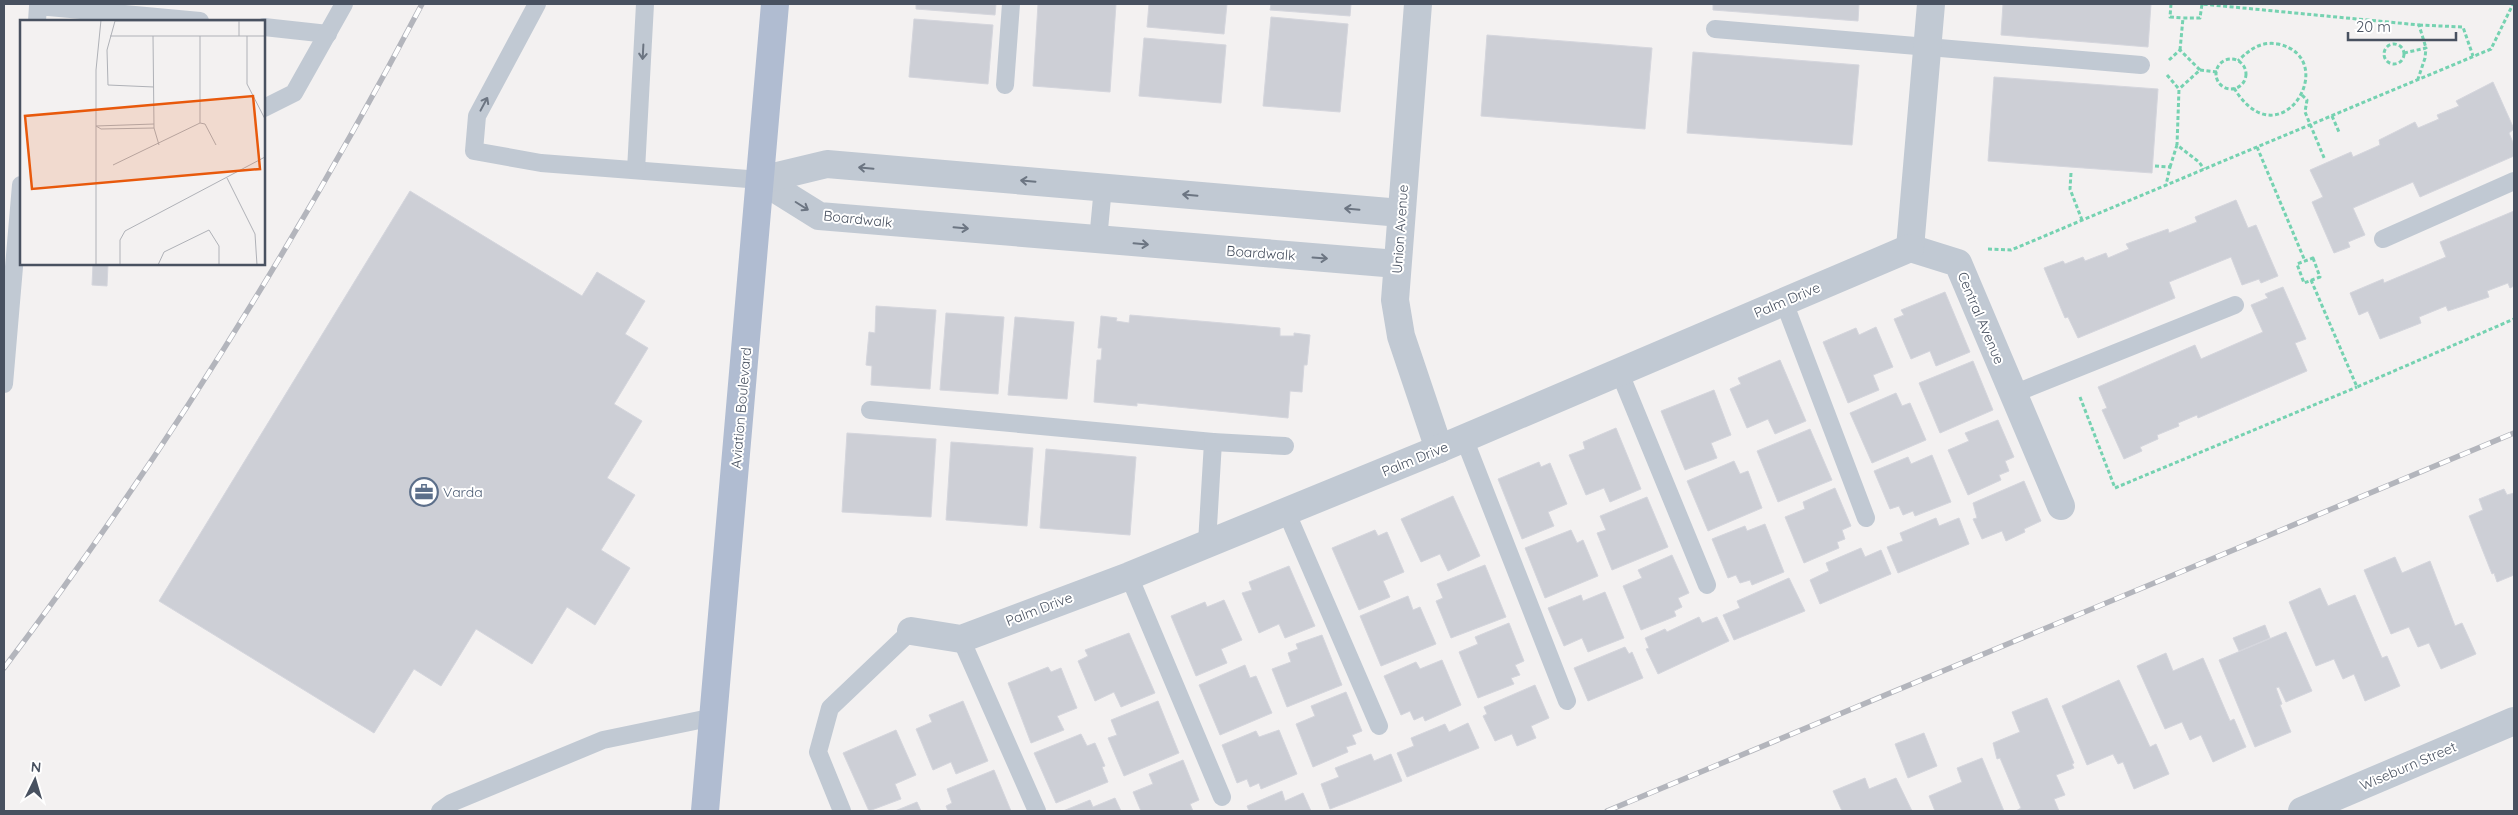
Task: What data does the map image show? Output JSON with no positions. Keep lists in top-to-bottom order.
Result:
{
  "streets": {
    "main road": ["Aviation Boulevard"],
    "street": [
      "Boardwalk",
      "Union Avenue",
      "Palm Drive",
      "Central Avenue",
      "Wiseburn Street"
    ]
  },
  "crossings": [
    ["Boardwalk", "Union Avenue"],
    ["Boardwalk", "Aviation Boulevard"],
    ["Union Avenue", "Palm Drive"],
    ["Palm Drive", "Central Avenue"]
  ],
  "places": {
    "office": ["Varda"]
  },
  "scale_bar": "20 m",
  "north": "top"
}
